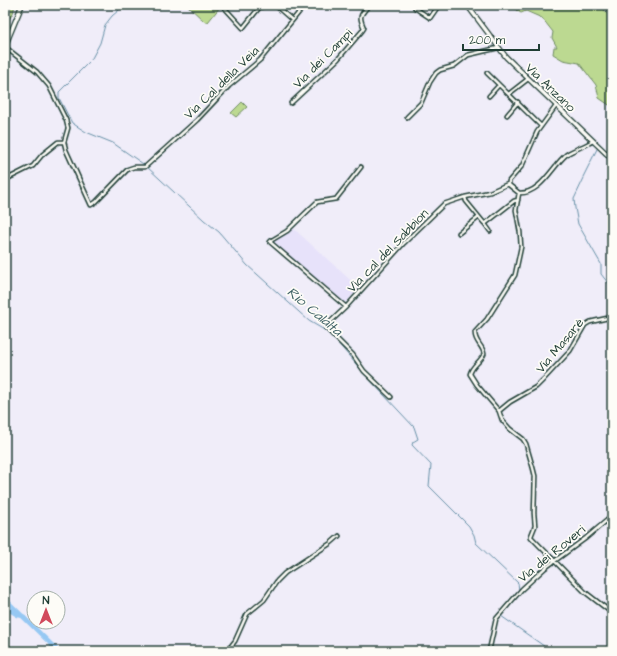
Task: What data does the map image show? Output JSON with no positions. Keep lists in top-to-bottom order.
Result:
{
  "streets": {
    "main road": ["Via Anzano"],
    "street": [
      "Via dei Campi",
      "Via Cal della Veia",
      "Via cal del Sabbion",
      "Via Masarè",
      "Via dei Roveri"
    ]
  },
  "water": ["Rio Calalta"],
  "scale_bar": "200 m",
  "north": "top"
}
